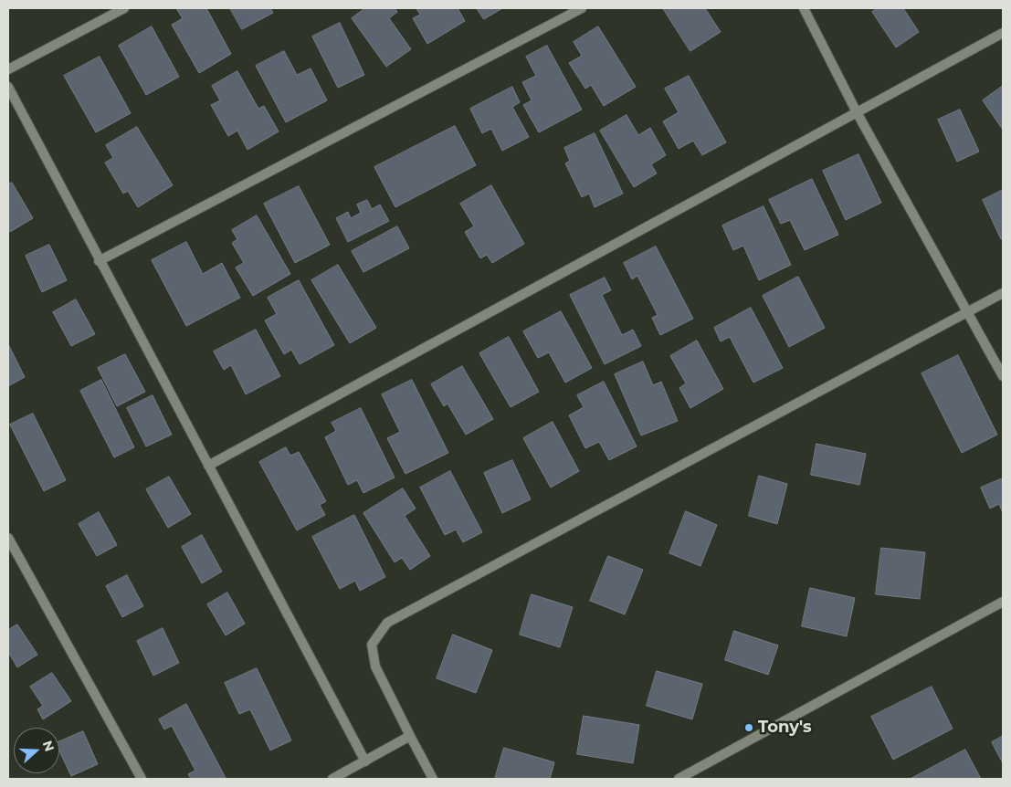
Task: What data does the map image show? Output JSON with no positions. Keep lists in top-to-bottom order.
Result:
{
  "places": ["Tony's"],
  "north": "right"
}
